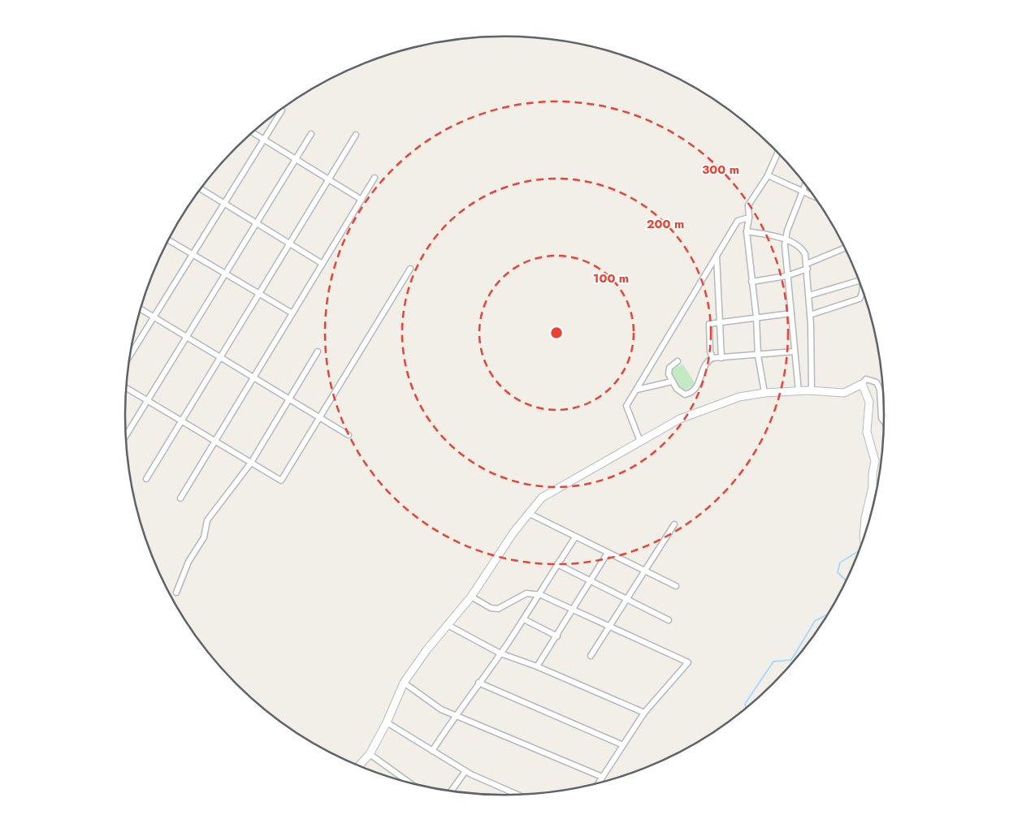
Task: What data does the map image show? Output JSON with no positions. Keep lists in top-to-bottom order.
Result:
{
  "rings": ["300 m", "200 m", "100 m"]
}
